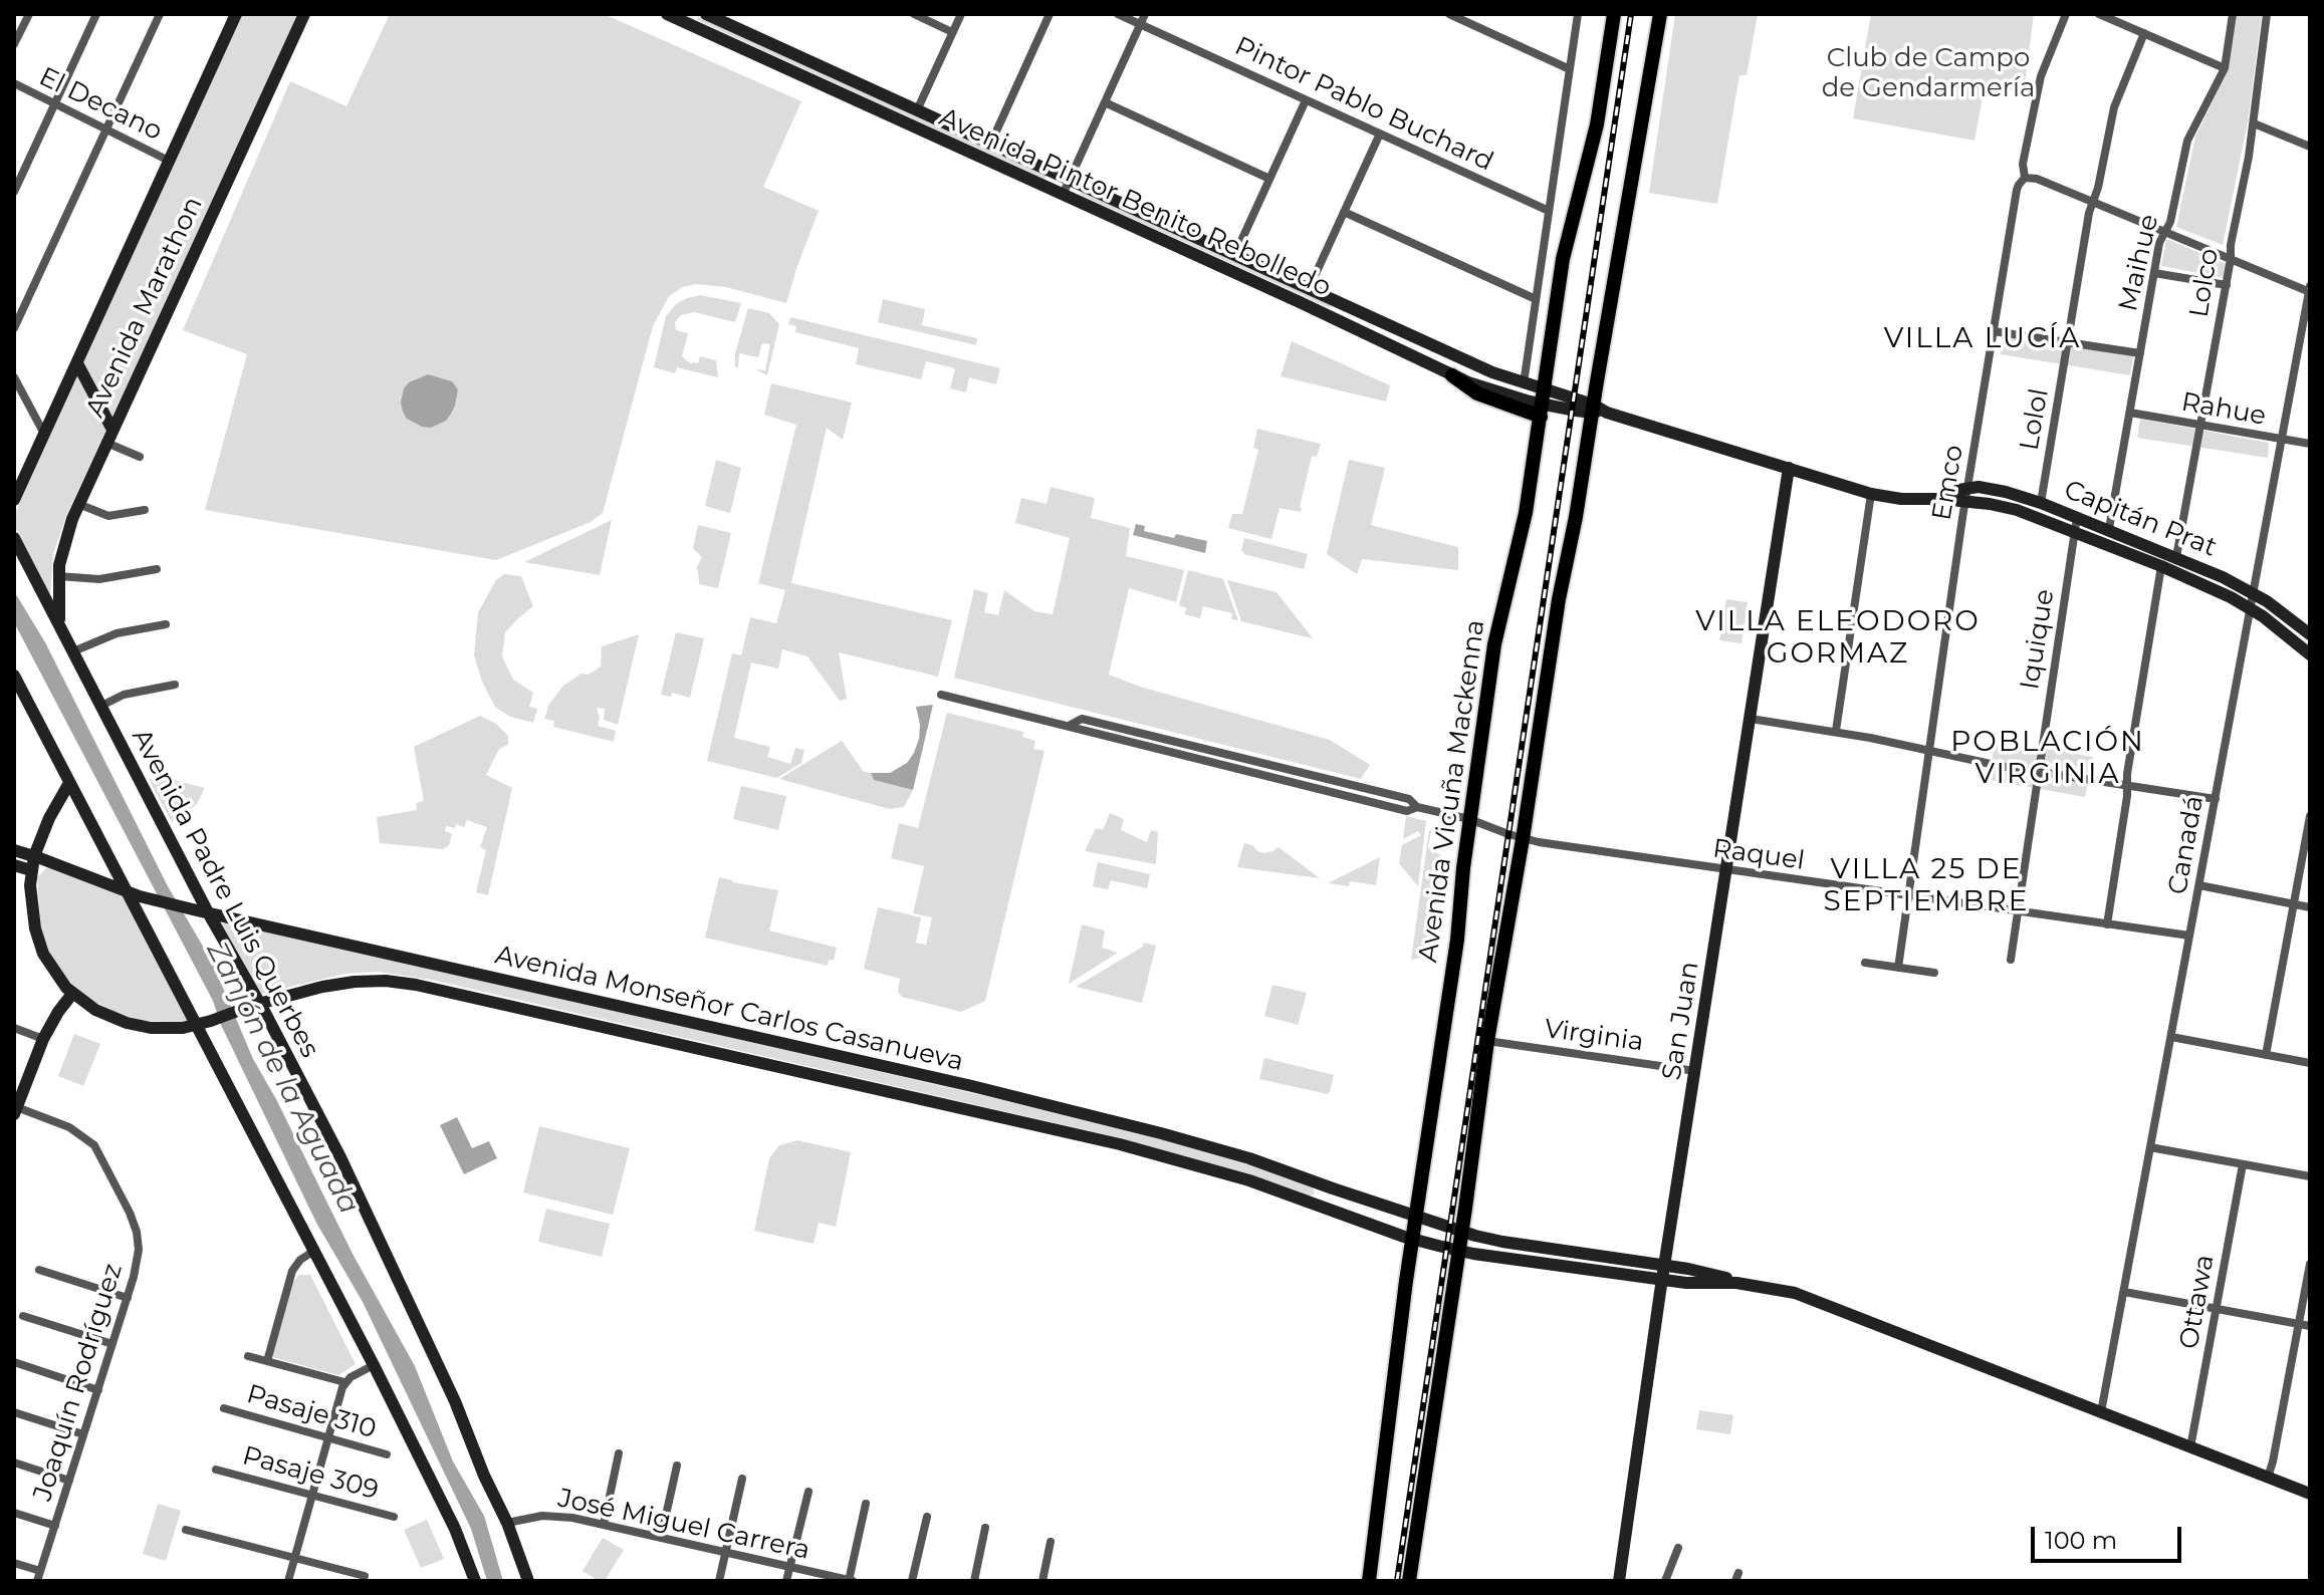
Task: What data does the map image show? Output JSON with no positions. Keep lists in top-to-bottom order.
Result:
{
  "streets": {
    "main road": [
      "Avenida Pintor Benito Rebolledo",
      "Avenida Marathon",
      "Capitán Prat",
      "Avenida Vicuña Mackenna",
      "Avenida Padre Luis Querbes",
      "Avenida Monseñor Carlos Casanueva",
      "San Juan"
    ],
    "street": [
      "El Decano",
      "Pintor Pablo Buchard",
      "Maihue",
      "Lolco",
      "Rahue",
      "Lolol",
      "Emco",
      "Iquique",
      "Canadá",
      "Raquel",
      "Virginia",
      "Ottawa",
      "Joaquín Rodríguez",
      "Pasaje 310",
      "Pasaje 309",
      "José Miguel Carrera"
    ]
  },
  "crossings": [
    ["El Decano", "Avenida Marathon"],
    ["Avenida Pintor Benito Rebolledo", "Capitán Prat"],
    ["Avenida Pintor Benito Rebolledo", "Avenida Vicuña Mackenna"],
    ["Maihue", "Rahue"],
    ["Maihue", "Capitán Prat"],
    ["Lolco", "Rahue"],
    ["Lolco", "Capitán Prat"],
    ["Avenida Marathon", "Avenida Padre Luis Querbes"],
    ["Rahue", "Canadá"],
    ["Lolol", "Capitán Prat"],
    ["Emco", "Capitán Prat"],
    ["Emco", "Raquel"],
    ["Capitán Prat", "Iquique"],
    ["Capitán Prat", "Canadá"],
    ["Capitán Prat", "San Juan"],
    ["Iquique", "Raquel"],
    ["Avenida Vicuña Mackenna", "Raquel"],
    ["Avenida Vicuña Mackenna", "Avenida Monseñor Carlos Casanueva"],
    ["Canadá", "Raquel"],
    ["Raquel", "San Juan"],
    ["Avenida Padre Luis Querbes", "Avenida Monseñor Carlos Casanueva"],
    ["Avenida Padre Luis Querbes", "José Miguel Carrera"],
    ["Avenida Monseñor Carlos Casanueva", "San Juan"],
    ["San Juan", "Virginia"]
  ],
  "districts": [
    "VILLA LUCÍA",
    "VILLA ELEODORO GORMAZ",
    "POBLACIÓN VIRGINIA",
    "VILLA 25 DE SEPTIEMBRE"
  ],
  "water": ["Zanjón de la Aguada"],
  "parks": ["Club de Campo de Gendarmería"],
  "scale_bar": "100 m"
}
